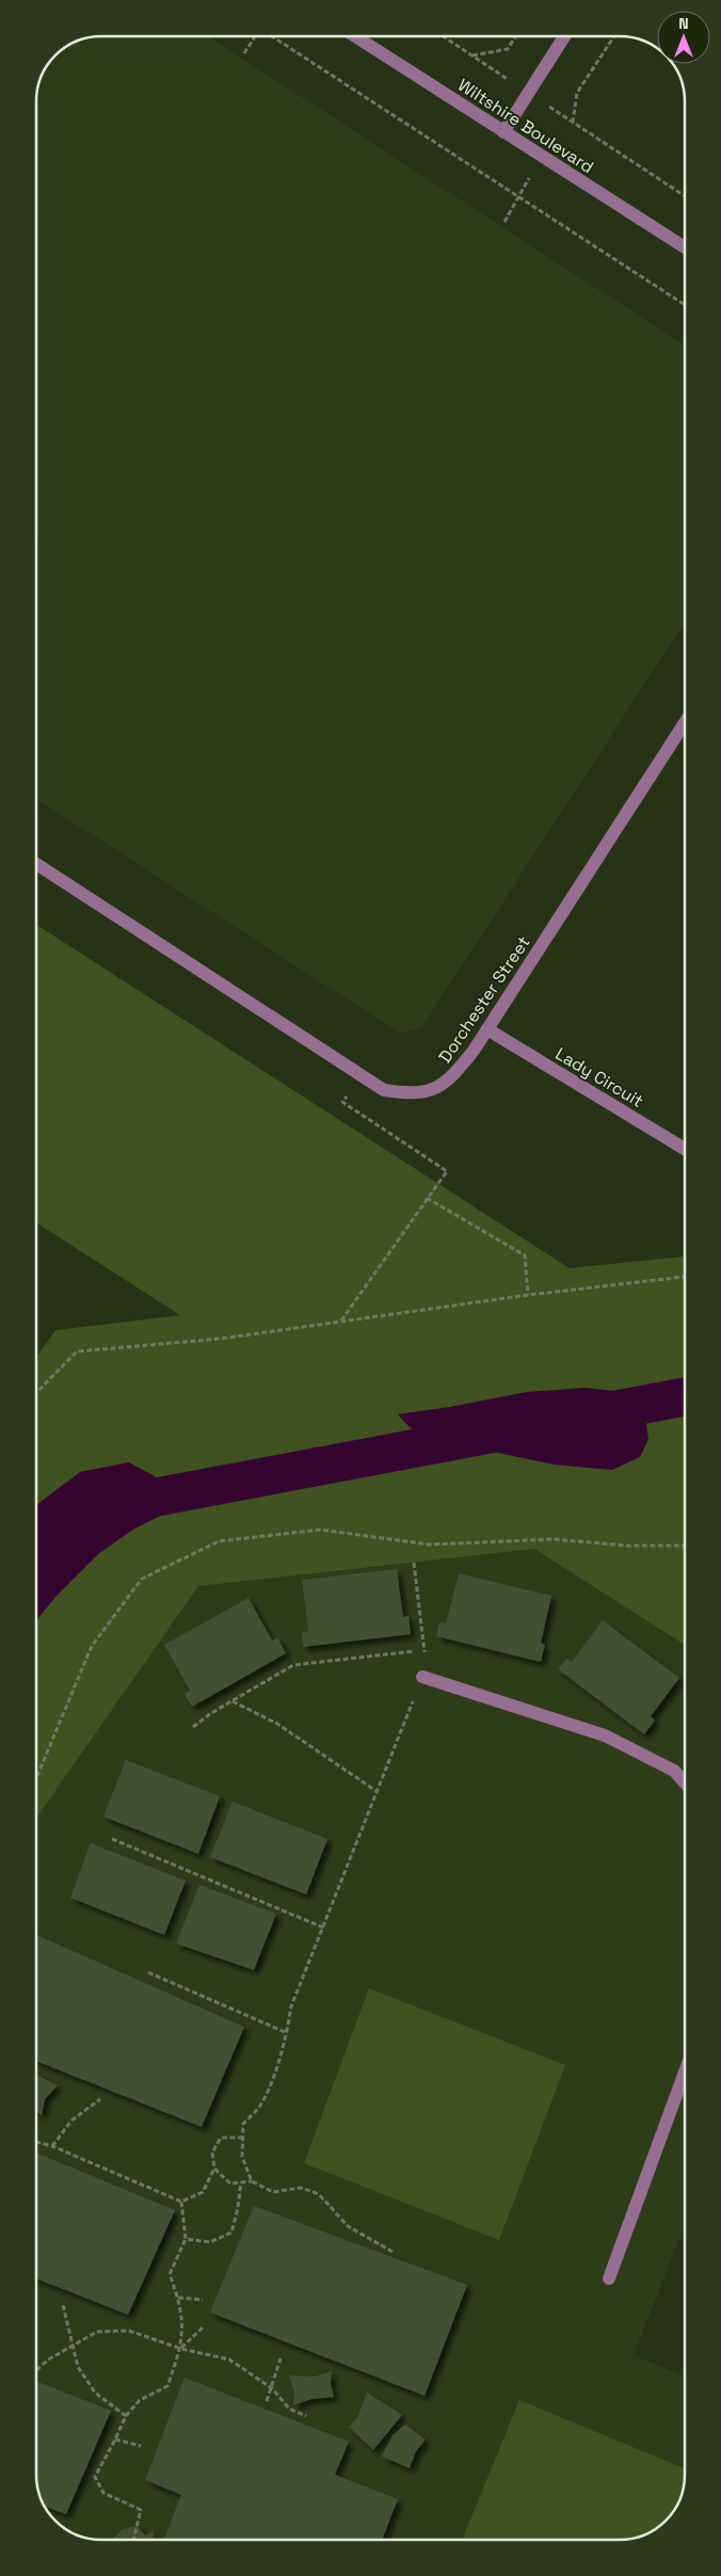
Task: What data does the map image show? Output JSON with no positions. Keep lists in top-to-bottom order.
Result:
{
  "streets": {
    "street": ["Wiltshire Boulevard", "Dorchester Street", "Lady Circuit"]
  },
  "crossings": [
    ["Dorchester Street", "Lady Circuit"]
  ],
  "north": "top"
}
